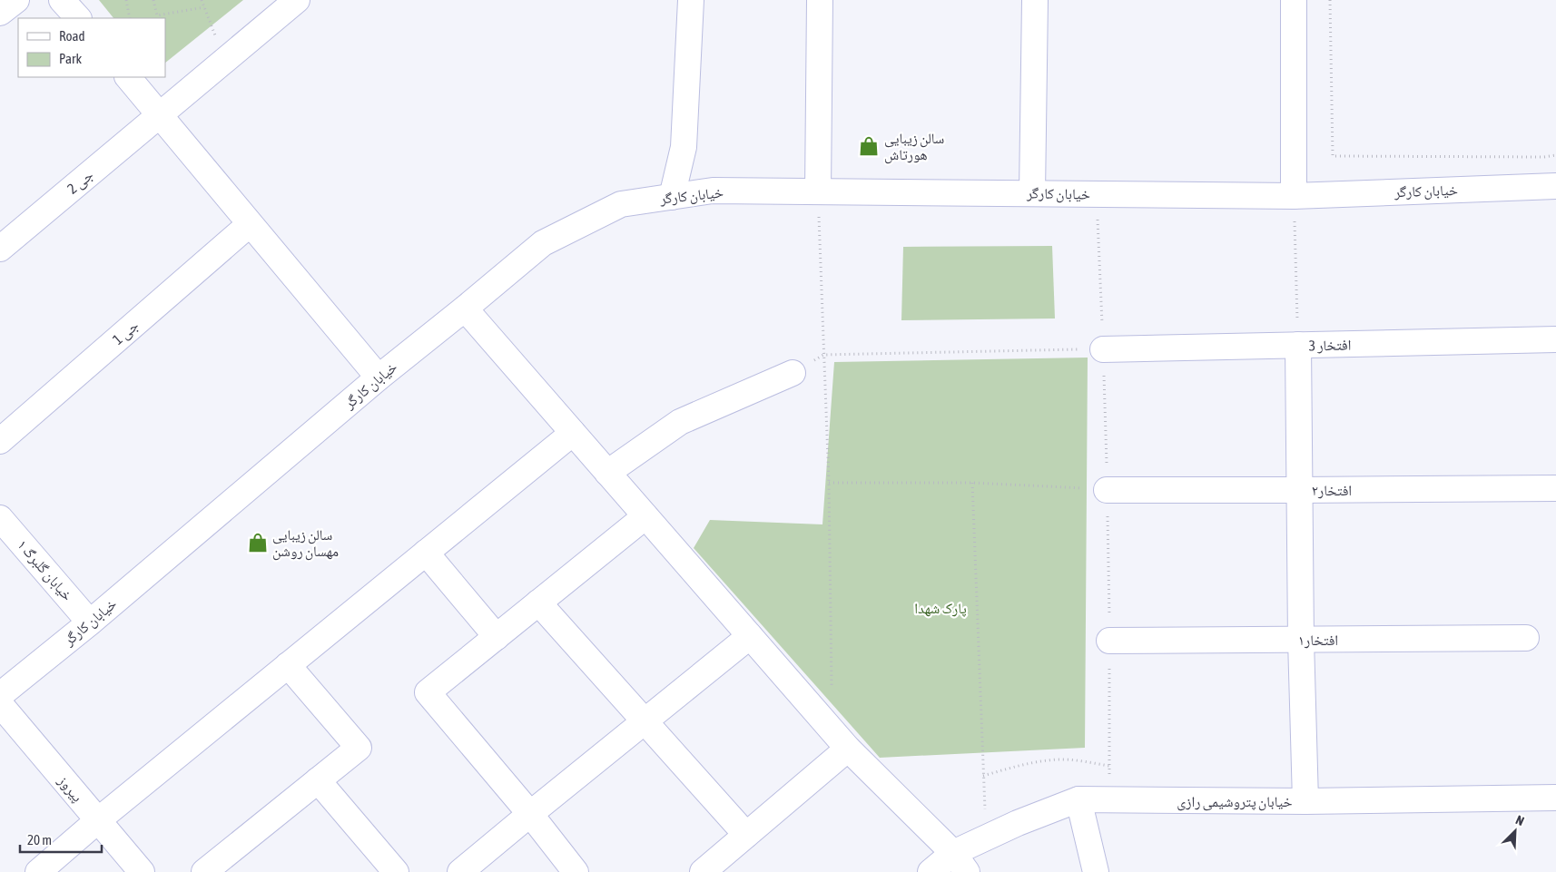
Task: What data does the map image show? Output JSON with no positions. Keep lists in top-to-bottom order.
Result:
{
  "streets": {
    "street": [
      "جی 2",
      "خیابان کارگر",
      "جی 1",
      "افتخار 3",
      "افتخار۲",
      "خیابان گلبرگ ۱",
      "افتخار۱",
      "پیروز",
      "خیابان پتروشیمی رازی"
    ]
  },
  "crossings": [
    ["خیابان کارگر", "خیابان گلبرگ ۱"]
  ],
  "parks": ["پارک شهدا"],
  "places": {
    "shop": ["سالن زیبایی هورتاش", "سالن زیبایی مهسان روشن"]
  },
  "legend": ["Road", "Park"],
  "scale_bar": "20 m",
  "north": "top right"
}
